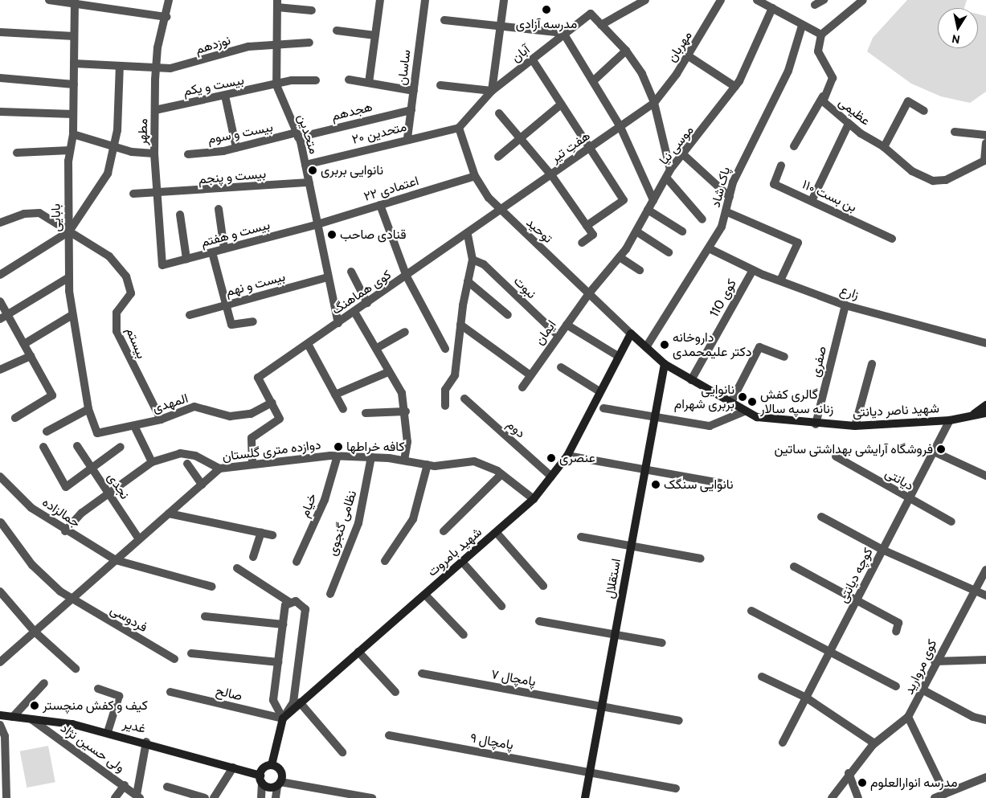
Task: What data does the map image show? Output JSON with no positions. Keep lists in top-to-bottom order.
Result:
{
  "streets": {
    "main road": [
      "شهید ناصر دیانتی",
      "شهید بامروت",
      "استقلال",
      "غدیر"
    ],
    "street": [
      "نوزدهم",
      "مهربان",
      "آبان",
      "ساسان",
      "بیست و یکم",
      "هجدهم",
      "عظیمی",
      "مطهر",
      "بیست و سوم",
      "متحدین ۲۰",
      "متحدین",
      "موسی نیا",
      "هفتِ تیر",
      "بیست و پنجم",
      "پاک شاد",
      "اعتمادی ۲۲",
      "بن بست ۱۱۰",
      "بابایی",
      "توحید",
      "بیست و هفتم",
      "بیست و نهم",
      "نبوت",
      "کوی هماهنگ",
      "زارع",
      "کوی 110",
      "ایمان",
      "بیستم",
      "صفری",
      "المهدی",
      "دوم",
      "دوازده متری گلستان",
      "دیانتی",
      "نجدی",
      "خیام",
      "جمالزاده",
      "نظامی گنجوی",
      "کوچه دیانتی",
      "فردوسی",
      "کوی مروارید",
      "پامچال ۷",
      "صالح",
      "پامچال ۹",
      "ولی حسین نژاد"
    ]
  },
  "crossings": [
    ["نوزدهم", "مطهر"],
    ["نوزدهم", "متحدین"],
    ["نوزدهم", "بابایی"],
    ["مهربان", "هفتِ تیر"],
    ["آبان", "متحدین ۲۰"],
    ["آبان", "توحید"],
    ["ساسان", "هجدهم"],
    ["ساسان", "متحدین ۲۰"],
    ["بیست و یکم", "مطهر"],
    ["بیست و یکم", "متحدین"],
    ["هجدهم", "بیست و سوم"],
    ["هجدهم", "متحدین"],
    ["مطهر", "بیست و پنجم"],
    ["مطهر", "بیست و هفتم"],
    ["بیست و سوم", "متحدین"],
    ["متحدین ۲۰", "متحدین"],
    ["متحدین ۲۰", "توحید"],
    ["متحدین", "بیست و پنجم"],
    ["متحدین", "اعتمادی ۲۲"],
    ["متحدین", "بیست و هفتم"],
    ["متحدین", "بیست و نهم"],
    ["متحدین", "کوی هماهنگ"],
    ["موسی نیا", "توحید"],
    ["موسی نیا", "ایمان"],
    ["هفتِ تیر", "توحید"],
    ["هفتِ تیر", "کوی هماهنگ"],
    ["پاک شاد", "زارع"],
    ["پاک شاد", "شهید ناصر دیانتی"],
    ["اعتمادی ۲۲", "توحید"],
    ["اعتمادی ۲۲", "بیست و هفتم"],
    ["بابایی", "بیستم"],
    ["بابایی", "المهدی"],
    ["توحید", "کوی هماهنگ"],
    ["توحید", "ایمان"],
    ["توحید", "شهید ناصر دیانتی"],
    ["توحید", "شهید بامروت"],
    ["نبوت", "ایمان"],
    ["کوی هماهنگ", "المهدی"],
    ["زارع", "کوی 110"],
    ["زارع", "صفری"],
    ["کوی 110", "شهید ناصر دیانتی"],
    ["بیستم", "المهدی"],
    ["صفری", "شهید ناصر دیانتی"],
    ["شهید ناصر دیانتی", "شهید بامروت"],
    ["شهید ناصر دیانتی", "کوچه دیانتی"],
    ["شهید ناصر دیانتی", "استقلال"],
    ["دوم", "شهید بامروت"],
    ["دوازده متری گلستان", "نجدی"],
    ["دوازده متری گلستان", "خیام"],
    ["دوازده متری گلستان", "جمالزاده"],
    ["دوازده متری گلستان", "نظامی گنجوی"],
    ["دوازده متری گلستان", "شهید بامروت"],
    ["دوازده متری گلستان", "فردوسی"],
    ["دیانتی", "کوچه دیانتی"],
    ["شهید بامروت", "صالح"],
    ["استقلال", "پامچال ۷"],
    ["استقلال", "پامچال ۹"],
    ["غدیر", "ولی حسین نژاد"]
  ],
  "places": [
    "مدرسه آزادی",
    "نانوایی بربری",
    "قنادی صاحب",
    "داروخانه دکتر علیمحمدی",
    "نانوایی بربری شهرام",
    "گالری کفش زنانه سپه سالار",
    "کافه خراطها",
    "فروشگاه آرایشی بهداشتی ساتین",
    "عنصری",
    "نانوایی سنگک",
    "کیف و کفش منچستر",
    "مدرسه انوارالعلوم"
  ],
  "north": "bottom"
}
